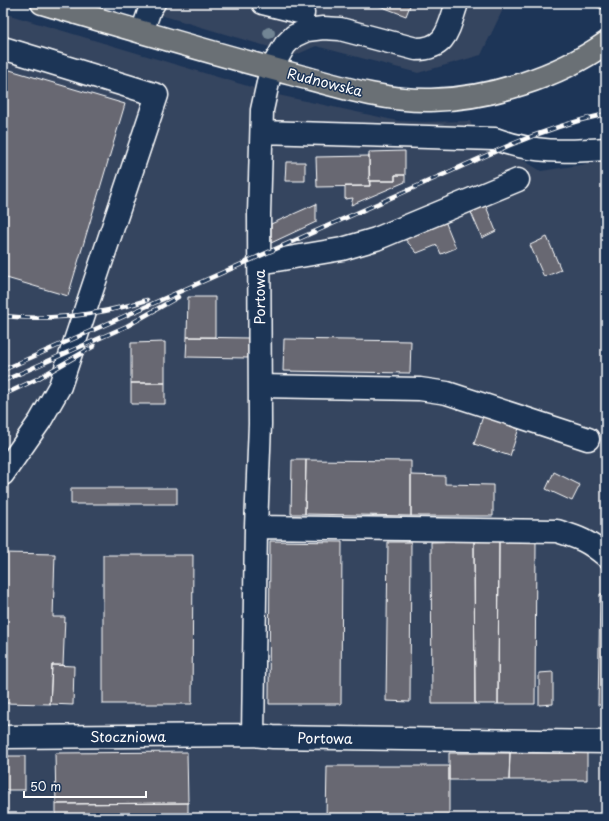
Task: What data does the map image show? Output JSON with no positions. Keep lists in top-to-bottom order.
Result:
{
  "streets": {
    "main road": ["Rudnowska"],
    "street": ["Portowa", "Stoczniowa"]
  },
  "crossings": [
    ["Rudnowska", "Portowa"],
    ["Portowa", "Stoczniowa"]
  ],
  "scale_bar": "50 m"
}
